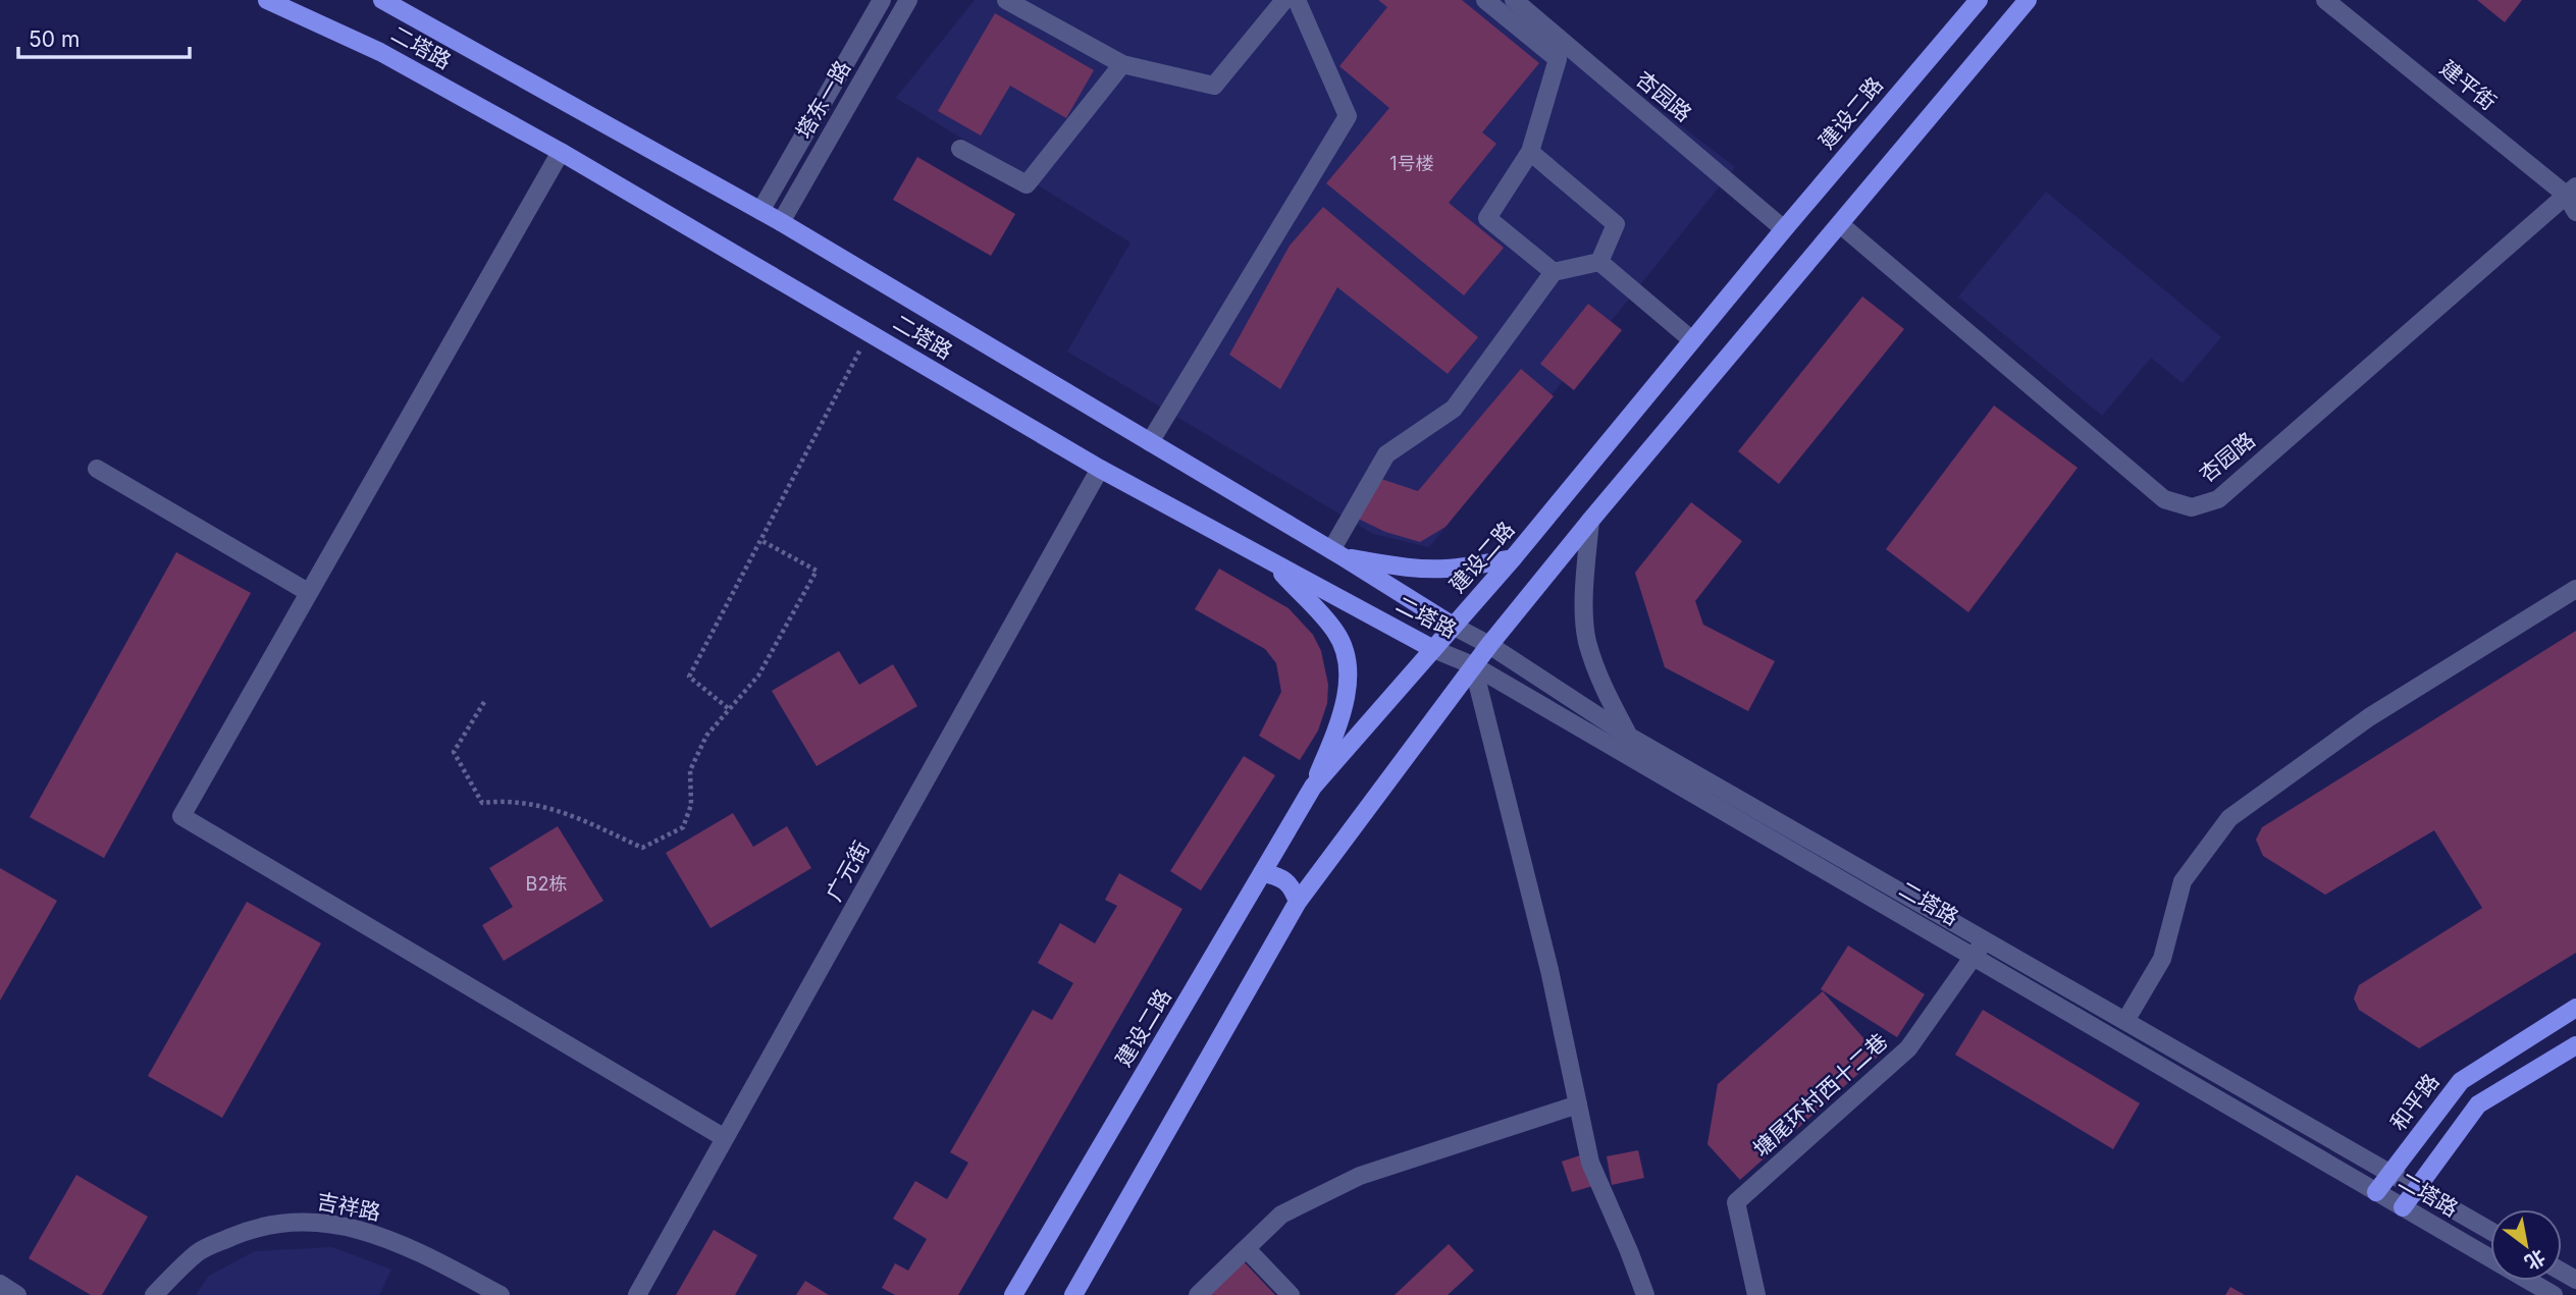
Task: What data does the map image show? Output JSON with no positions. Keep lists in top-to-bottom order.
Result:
{
  "streets": {
    "main road": ["二塔路", "建设二路", "和平路"],
    "street": [
      "建平街",
      "杏园路",
      "塔东一路",
      "广元街",
      "塘尾环村西十二巷",
      "吉祥路"
    ]
  },
  "crossings": [
    ["二塔路", "塔东一路"],
    ["二塔路", "建设二路"],
    ["二塔路", "广元街"],
    ["二塔路", "塘尾环村西十二巷"],
    ["二塔路", "和平路"],
    ["建平街", "杏园路"],
    ["杏园路", "建设二路"]
  ],
  "house_numbers": ["1号楼", "B2栋"],
  "scale_bar": "50 m",
  "north": "bottom right"
}
